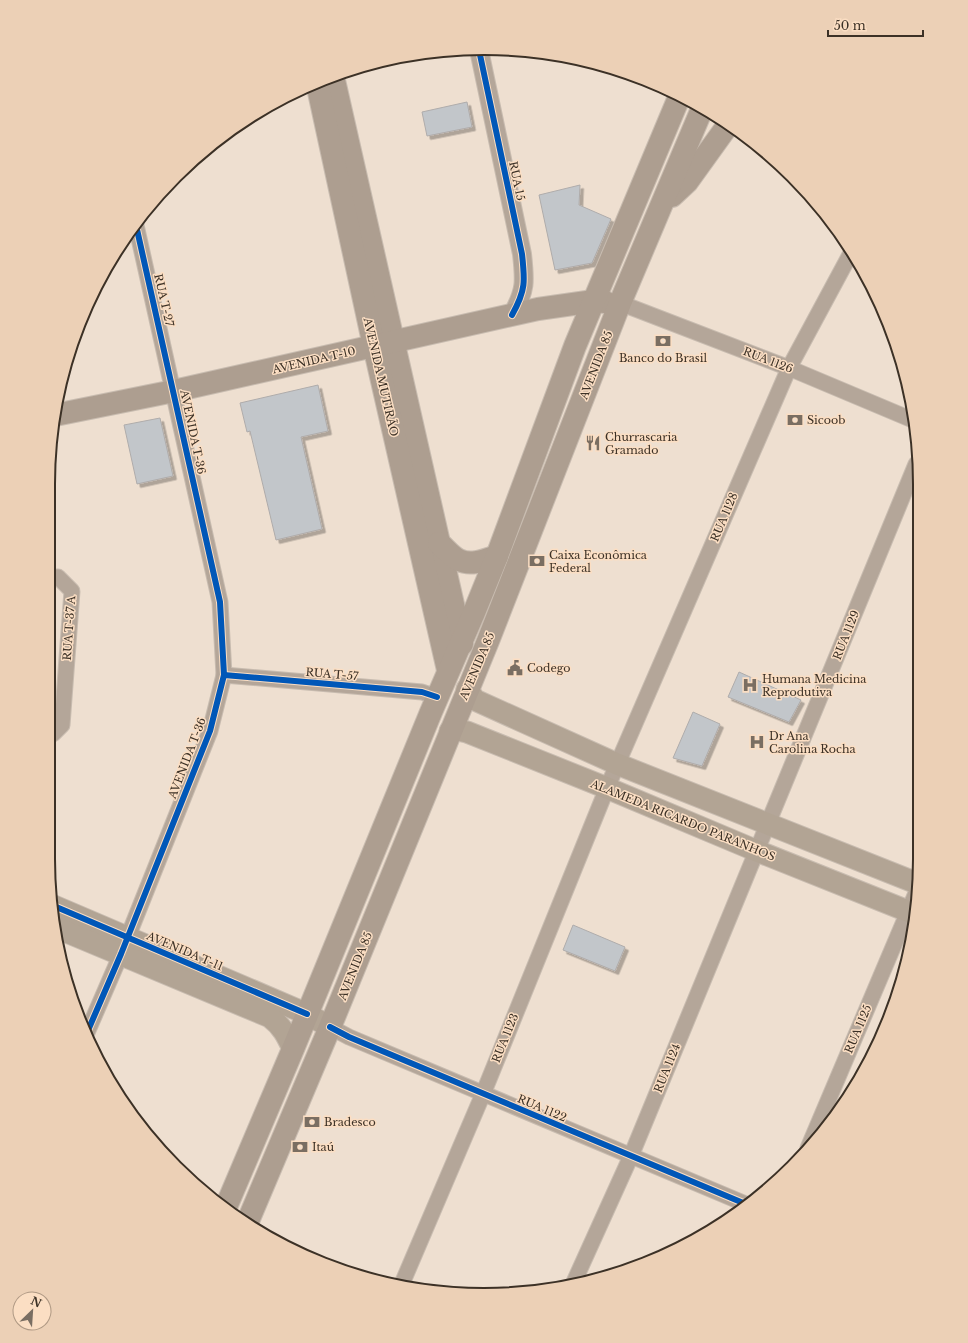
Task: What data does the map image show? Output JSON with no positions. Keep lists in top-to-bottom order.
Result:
{
  "streets": {
    "main road": [
      "AVENIDA T-10",
      "AVENIDA 85",
      "AVENIDA MUTIRÃO",
      "ALAMEDA RICARDO PARANHOS",
      "AVENIDA T-11"
    ],
    "street": [
      "RUA 15",
      "RUA T-27",
      "RUA 1126",
      "AVENIDA T-36",
      "RUA 1128",
      "RUA T-37 A",
      "RUA 1129",
      "RUA T-57",
      "RUA 1125",
      "RUA 1123",
      "RUA 1124",
      "RUA 1122"
    ]
  },
  "crossings": [
    ["RUA 15", "AVENIDA T-10"],
    ["RUA T-27", "AVENIDA T-10"],
    ["RUA T-27", "AVENIDA T-36"],
    ["AVENIDA T-10", "RUA 1126"],
    ["AVENIDA T-10", "AVENIDA 85"],
    ["AVENIDA T-10", "AVENIDA MUTIRÃO"],
    ["AVENIDA T-10", "AVENIDA T-36"],
    ["RUA 1126", "AVENIDA 85"],
    ["RUA 1126", "RUA 1128"],
    ["AVENIDA 85", "AVENIDA MUTIRÃO"],
    ["AVENIDA 85", "ALAMEDA RICARDO PARANHOS"],
    ["AVENIDA 85", "AVENIDA T-11"],
    ["AVENIDA 85", "RUA 1122"],
    ["AVENIDA T-36", "RUA T-57"],
    ["AVENIDA T-36", "AVENIDA T-11"],
    ["RUA 1128", "ALAMEDA RICARDO PARANHOS"],
    ["RUA 1128", "RUA 1123"],
    ["RUA 1129", "ALAMEDA RICARDO PARANHOS"],
    ["RUA 1129", "RUA 1124"],
    ["ALAMEDA RICARDO PARANHOS", "RUA 1123"],
    ["ALAMEDA RICARDO PARANHOS", "RUA 1124"],
    ["AVENIDA T-11", "RUA 1122"],
    ["RUA 1123", "RUA 1122"],
    ["RUA 1124", "RUA 1122"]
  ],
  "places": {
    "bank": [
      "Banco do Brasil",
      "Sicoob",
      "Caixa Econômica Federal",
      "Bradesco",
      "Itaú"
    ],
    "restaurant": ["Churrascaria Gramado"],
    "public building": ["Codego"],
    "hospital": ["Humana Medicina Reprodutiva", "Dr Ana Carolina Rocha"]
  },
  "scale_bar": "50 m",
  "north": "top right"
}
